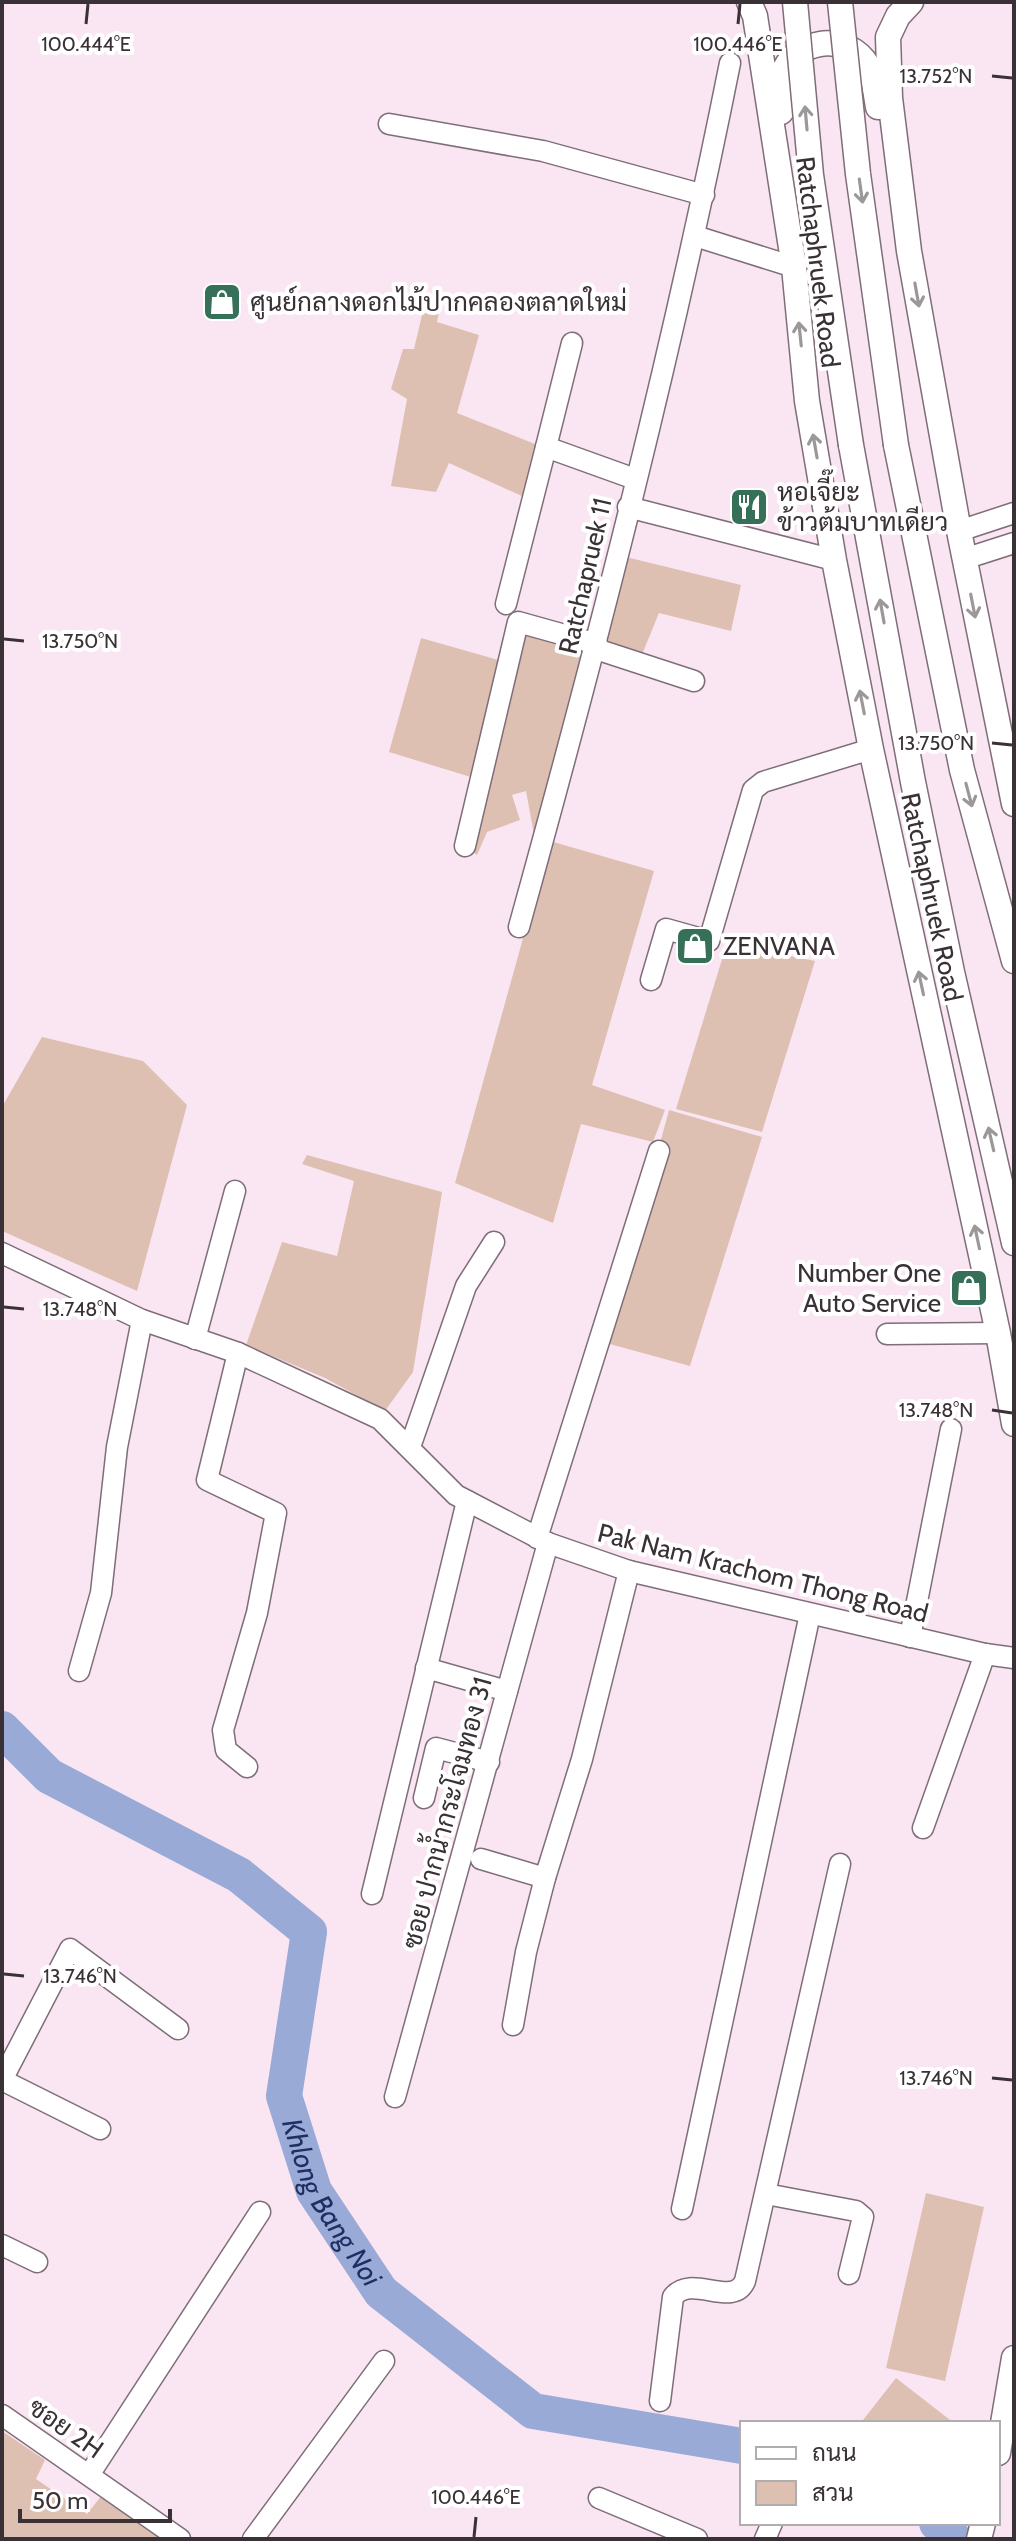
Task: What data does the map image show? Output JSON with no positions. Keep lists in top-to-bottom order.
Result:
{
  "streets": {
    "main road": ["Ratchaphruek Road"],
    "street": [
      "Ratchapruek 11",
      "Pak Nam Krachom Thong Road",
      "ซอย ปากน้ำกระโจมทอง 31",
      "ซอย 2H"
    ]
  },
  "crossings": [
    ["Pak Nam Krachom Thong Road", "ซอย ปากน้ำกระโจมทอง 31"]
  ],
  "water": ["Khlong Bang Noi"],
  "places": {
    "shop": ["ศูนย์กลางดอกไม้ปากคลองตลาดใหม่", "ZENVANA", "Number One Auto Service"],
    "restaurant": ["หอเจี๊ยะ ข้าวต้มบาทเดียว"]
  },
  "legend": ["ถนน", "สวน"],
  "scale_bar": "50 m",
  "coordinates": [
    "100.444°E",
    "100.446°E",
    "13.752°N",
    "13.750°N",
    "13.748°N",
    "13.746°N"
  ]
}
